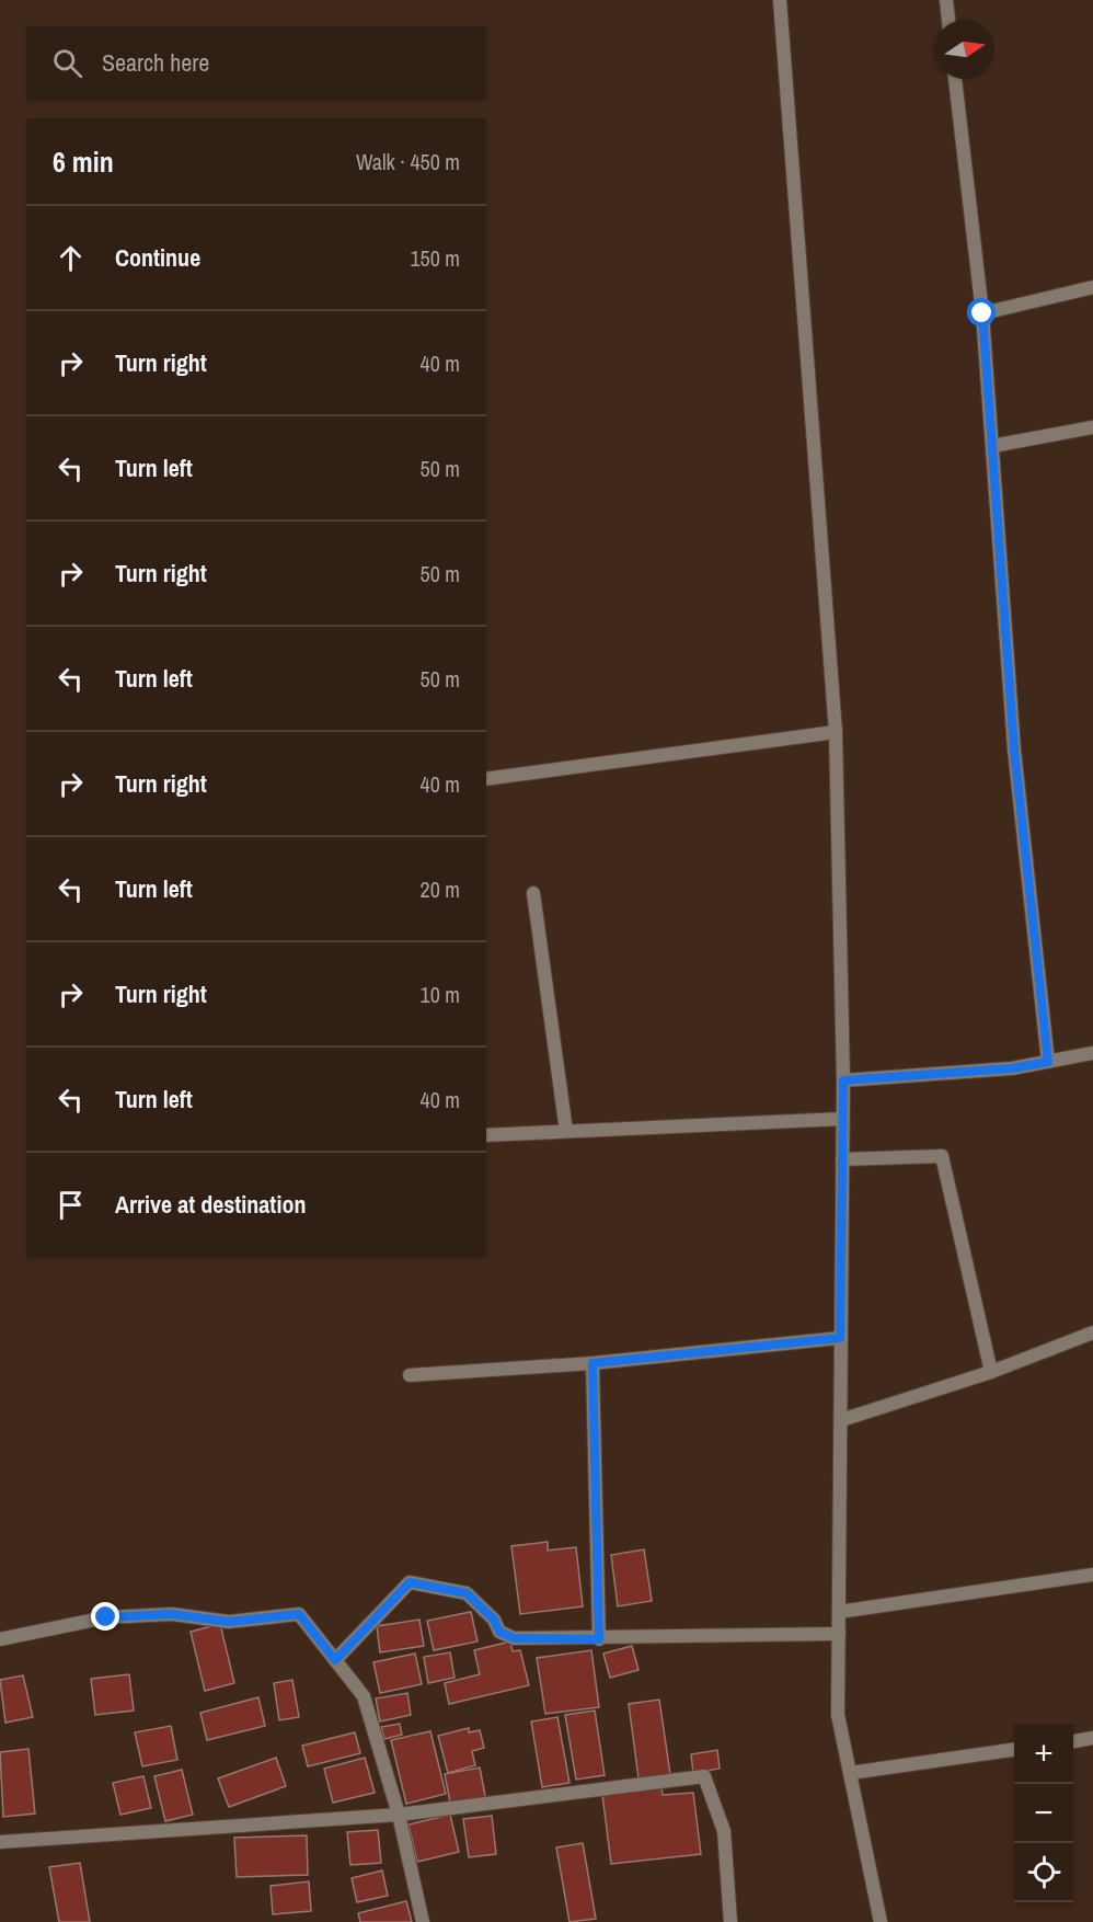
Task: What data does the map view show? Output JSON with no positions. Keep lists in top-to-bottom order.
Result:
{
  "north": "right",
  "page": {
    "search": "Search here",
    "heading": ["6 min", "Walk · 450 m"],
    "list": [
      ["Continue", "150 m"],
      ["Turn right", "40 m"],
      ["Turn left", "50 m"],
      ["Turn right", "50 m"],
      ["Turn left", "50 m"],
      ["Turn right", "40 m"],
      ["Turn left", "20 m"],
      ["Turn right", "10 m"],
      ["Turn left", "40 m"],
      "Arrive at destination"
    ],
    "map_buttons": ["+", "−"]
  }
}
